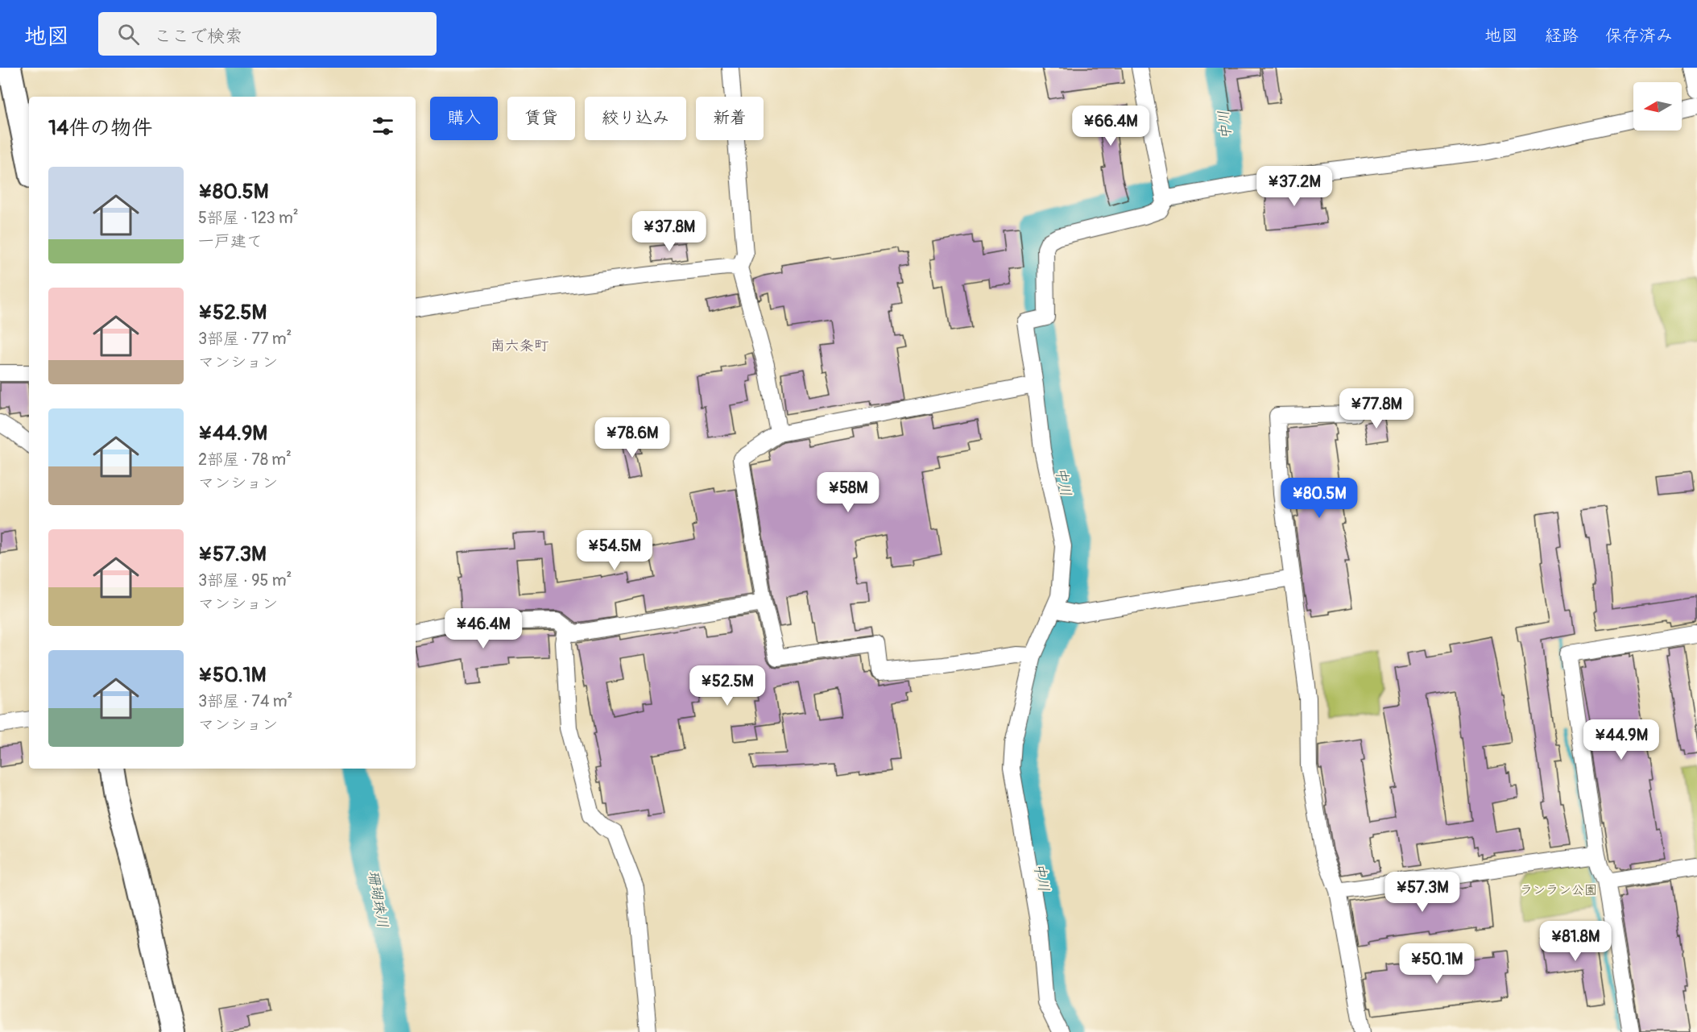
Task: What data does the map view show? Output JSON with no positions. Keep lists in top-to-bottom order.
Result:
{
  "districts": ["南六条町"],
  "water": ["中川", "珊瑚珠川"],
  "parks": ["ランラン公園"],
  "north": "left",
  "page": {
    "header": "地図",
    "search": "ここで検索",
    "nav": ["地図", "経路", "保存済み"],
    "chip": [
      "購入",
      "賃貸",
      "絞り込み",
      "新着"
    ],
    "heading": "14件の物件",
    "price": [
      "¥66.4M",
      "¥37.2M",
      "¥37.8M",
      "¥77.8M",
      "¥78.6M",
      "¥58M",
      "¥80.5M",
      "¥54.5M",
      "¥46.4M",
      "¥52.5M",
      "¥44.9M",
      "¥57.3M",
      "¥81.8M",
      "¥50.1M"
    ],
    "list": [
      {
        "name": "¥80.5M",
        "note": "5部屋 · 123 m² · 一戸建て"
      },
      {
        "name": "¥52.5M",
        "note": "3部屋 · 77 m² · マンション"
      },
      {
        "name": "¥44.9M",
        "note": "2部屋 · 78 m² · マンション"
      },
      {
        "name": "¥57.3M",
        "note": "3部屋 · 95 m² · マンション"
      },
      {
        "name": "¥50.1M",
        "note": "3部屋 · 74 m² · マンション"
      }
    ]
  }
}
